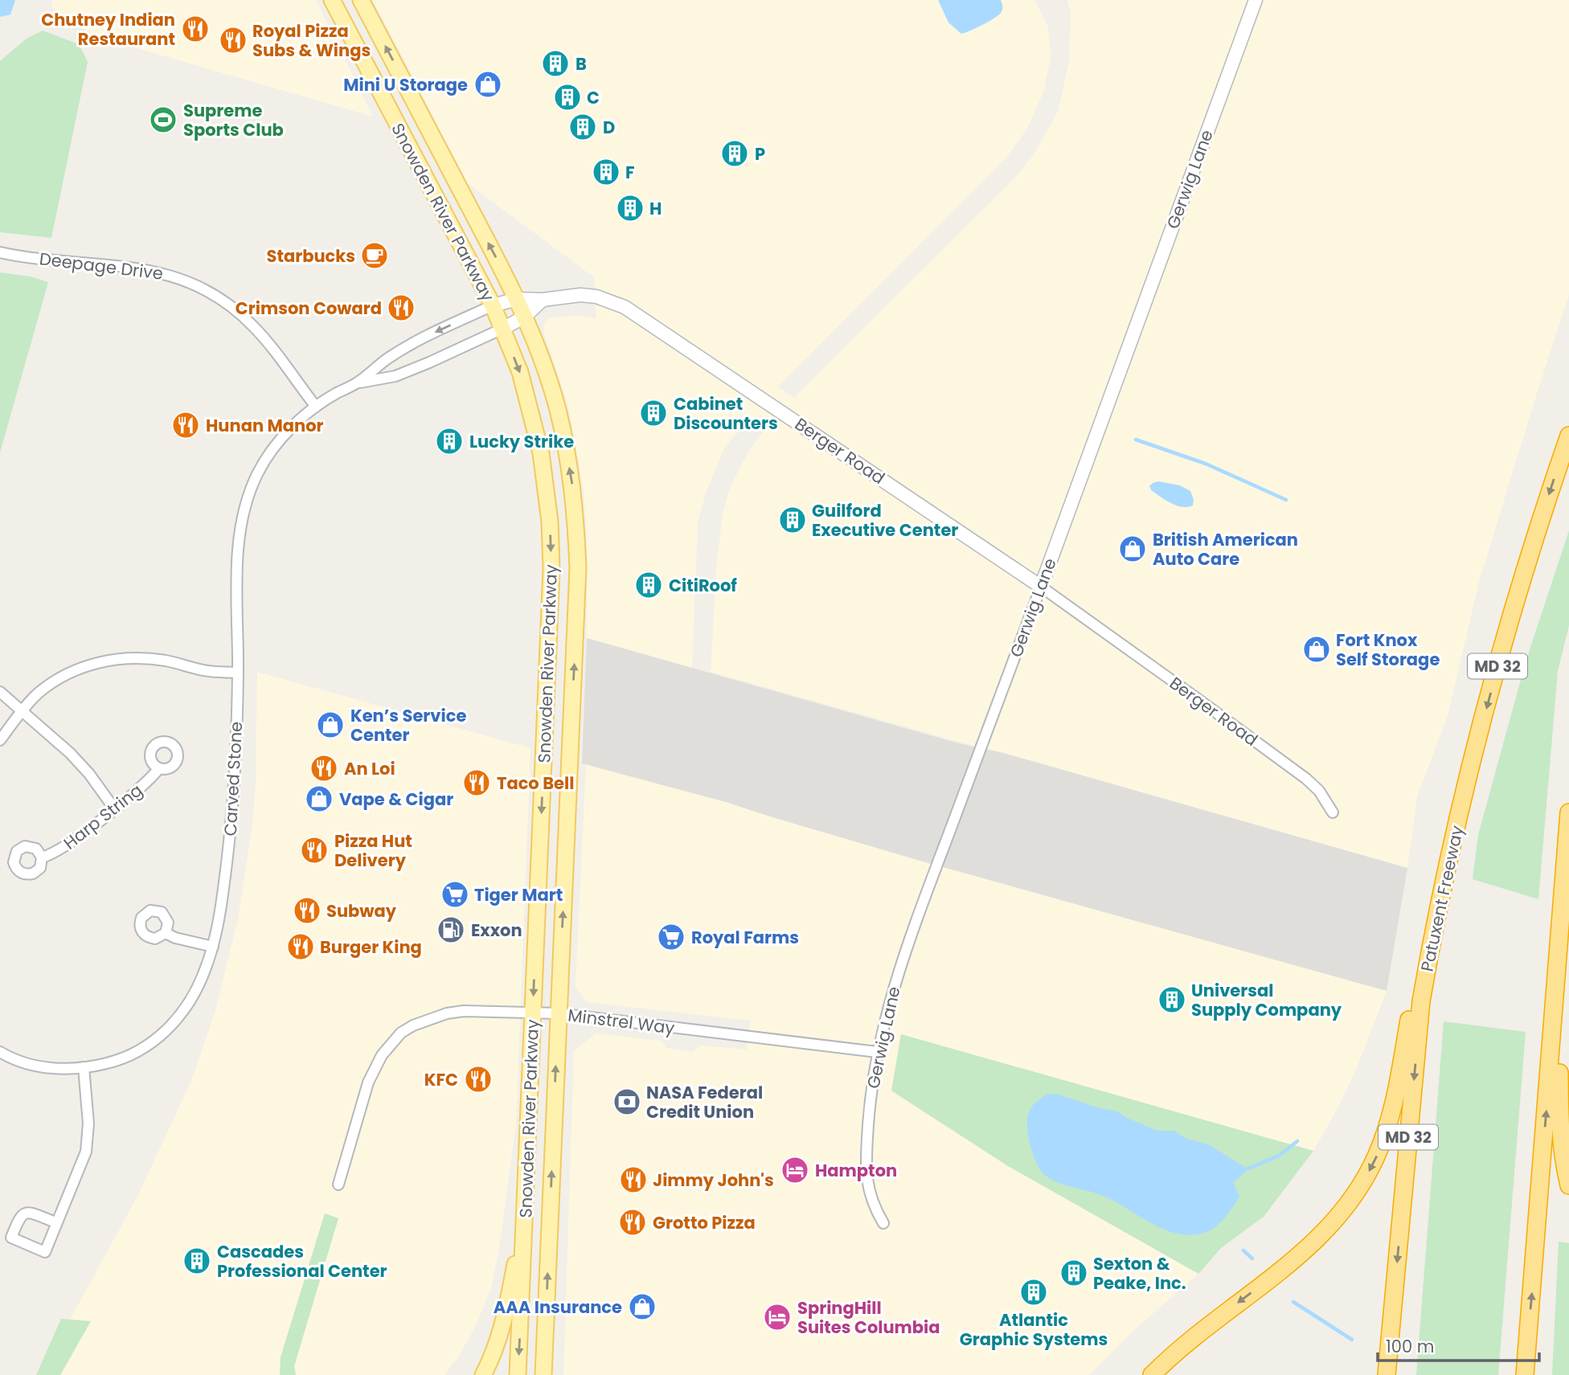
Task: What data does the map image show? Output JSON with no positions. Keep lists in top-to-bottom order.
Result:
{
  "streets": {
    "highway": ["MD 32", "Patuxent Freeway"],
    "main road": ["Snowden River Parkway"],
    "street": [
      "Gerwig Lane",
      "Deepage Drive",
      "Berger Road",
      "Carved Stone",
      "Harp String",
      "Minstrel Way"
    ]
  },
  "crossings": [
    ["Gerwig Lane", "Berger Road"],
    ["Gerwig Lane", "Minstrel Way"],
    ["Snowden River Parkway", "Berger Road"],
    ["Snowden River Parkway", "Carved Stone"],
    ["Snowden River Parkway", "Minstrel Way"],
    ["Deepage Drive", "Carved Stone"],
    ["Berger Road", "Carved Stone"]
  ],
  "places": {
    "restaurant": [
      "Chutney Indian Restaurant",
      "Royal Pizza Subs & Wings",
      "Crimson Coward",
      "Hunan Manor",
      "An Loi",
      "Taco Bell",
      "Pizza Hut Delivery",
      "Subway",
      "Burger King",
      "KFC",
      "Jimmy John's",
      "Grotto Pizza"
    ],
    "building": [
      "B",
      "C",
      "D",
      "P",
      "F",
      "H",
      "Cabinet Discounters",
      "Lucky Strike",
      "Guilford Executive Center",
      "CitiRoof",
      "Universal Supply Company",
      "Cascades Professional Center",
      "Sexton & Peake, Inc.",
      "Atlantic Graphic Systems"
    ],
    "shop": [
      "Mini U Storage",
      "British American Auto Care",
      "Fort Knox Self Storage",
      "Ken’s Service Center",
      "Vape & Cigar",
      "AAA Insurance"
    ],
    "sports": ["Supreme Sports Club"],
    "cafe": ["Starbucks"],
    "supermarket": ["Tiger Mart", "Royal Farms"],
    "fuel station": ["Exxon"],
    "bank": ["NASA Federal Credit Union"],
    "hotel": ["Hampton", "SpringHill Suites Columbia"]
  },
  "scale_bar": "100 m"
}
